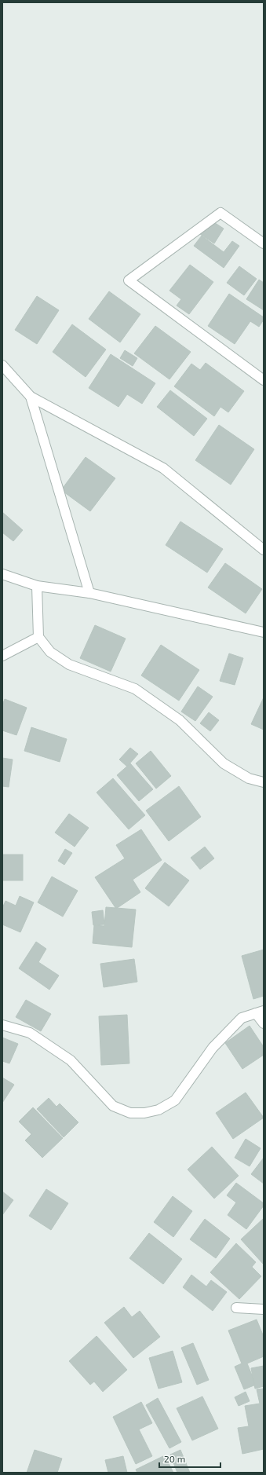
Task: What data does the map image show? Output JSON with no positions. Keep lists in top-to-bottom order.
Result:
{
  "scale_bar": "20 m"
}
